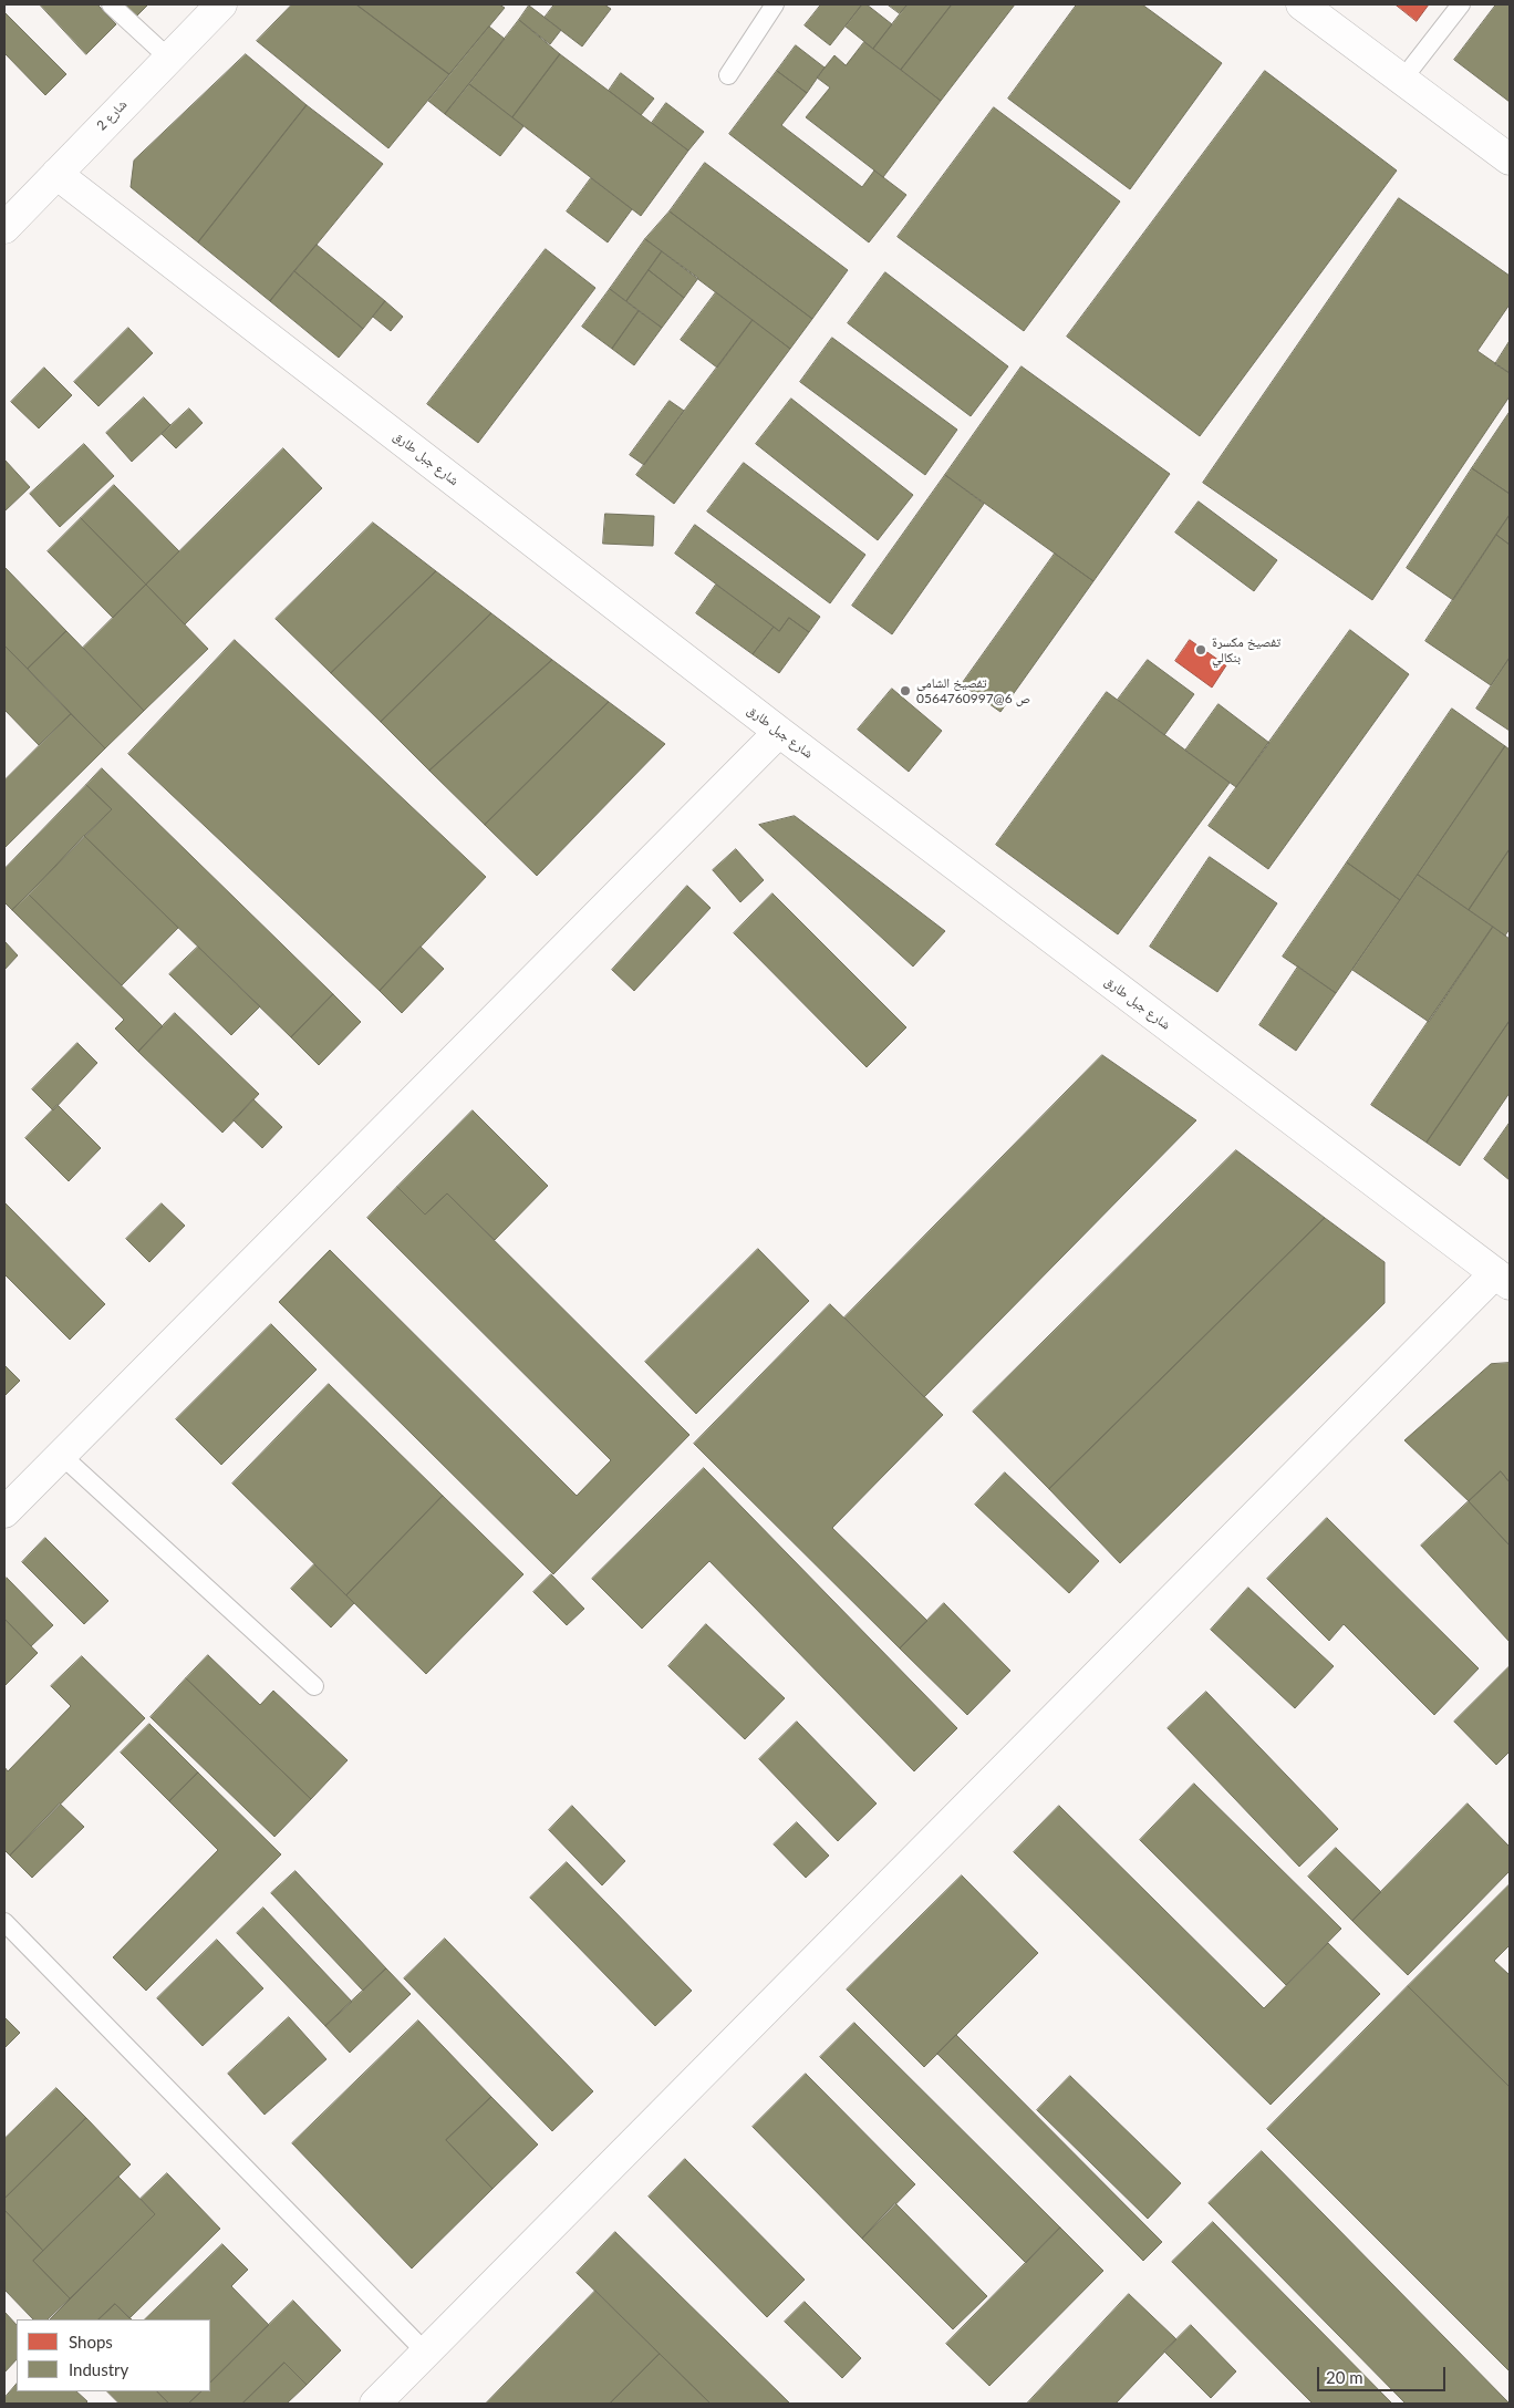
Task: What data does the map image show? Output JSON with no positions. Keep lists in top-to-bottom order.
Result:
{
  "streets": {
    "street": ["شارع 2", "شارع جبل طارق"]
  },
  "crossings": [
    ["شارع 2", "شارع جبل طارق"]
  ],
  "places": ["تفصيخ مكسرة بنكالي", "تفصيخ الشامي ص 6@0564760997"],
  "legend": ["Shops", "Industry"],
  "scale_bar": "20 m"
}
